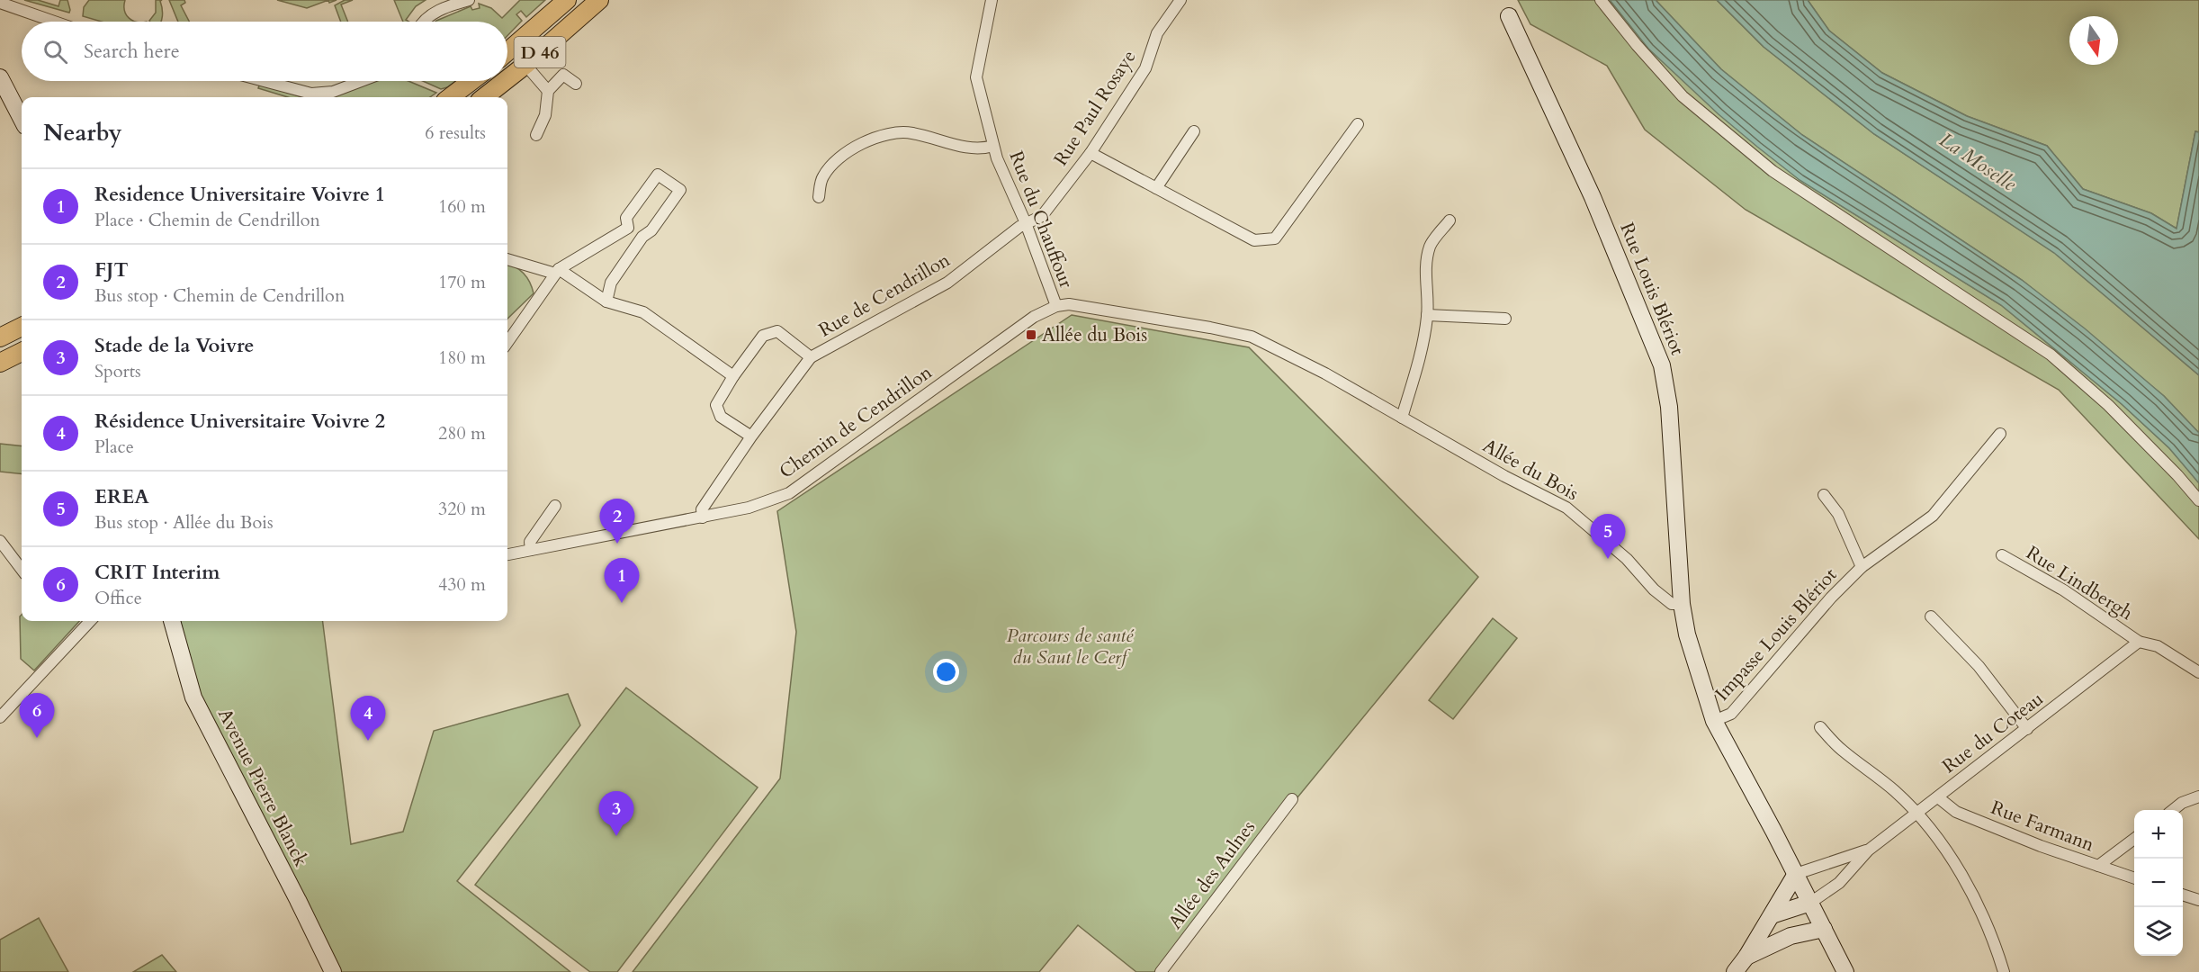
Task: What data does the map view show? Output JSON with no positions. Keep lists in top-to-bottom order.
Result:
{
  "streets": {
    "main road": ["D 46"],
    "street": [
      "Rue Paul Rosaye",
      "Rue du Chauffour",
      "Rue Louis Blériot",
      "Rue de Cendrillon",
      "Chemin de Cendrillon",
      "Allée du Bois",
      "Rue Lindbergh",
      "Impasse Louis Blériot",
      "Rue du Coteau",
      "Avenue Pierre Blanck",
      "Rue Farmann",
      "Allée des Aulnes"
    ]
  },
  "crossings": [
    ["Rue Paul Rosaye", "Rue du Chauffour"],
    ["Rue Paul Rosaye", "Rue de Cendrillon"],
    ["Rue du Chauffour", "Rue de Cendrillon"],
    ["Rue du Chauffour", "Chemin de Cendrillon"],
    ["Rue du Chauffour", "Allée du Bois"],
    ["Rue Louis Blériot", "Allée du Bois"],
    ["Rue Louis Blériot", "Impasse Louis Blériot"],
    ["Rue Louis Blériot", "Rue du Coteau"],
    ["Rue de Cendrillon", "Chemin de Cendrillon"],
    ["Chemin de Cendrillon", "Allée du Bois"],
    ["Rue Lindbergh", "Rue du Coteau"],
    ["Rue du Coteau", "Rue Farmann"]
  ],
  "water": ["La Moselle"],
  "parks": ["Parcours de santé du Saut le Cerf"],
  "places": {
    "transit": ["Allée du Bois"]
  },
  "north": "bottom",
  "page": {
    "search": "Search here",
    "heading": ["Nearby", "6 results"],
    "list": [
      {
        "mark": "1",
        "name": "Residence Universitaire Voivre 1",
        "note": "Place · Chemin de Cendrillon",
        "value": "160 m"
      },
      {
        "mark": "2",
        "name": "FJT",
        "note": "Bus stop · Chemin de Cendrillon",
        "value": "170 m"
      },
      {
        "mark": "3",
        "name": "Stade de la Voivre",
        "note": "Sports",
        "value": "180 m"
      },
      {
        "mark": "4",
        "name": "Résidence Universitaire Voivre 2",
        "note": "Place",
        "value": "280 m"
      },
      {
        "mark": "5",
        "name": "EREA",
        "note": "Bus stop · Allée du Bois",
        "value": "320 m"
      },
      {
        "mark": "6",
        "name": "CRIT Interim",
        "note": "Office",
        "value": "430 m"
      }
    ],
    "pins": [
      "2",
      "5",
      "1",
      "6",
      "4",
      "3"
    ],
    "map_buttons": ["+", "−"]
  }
}
